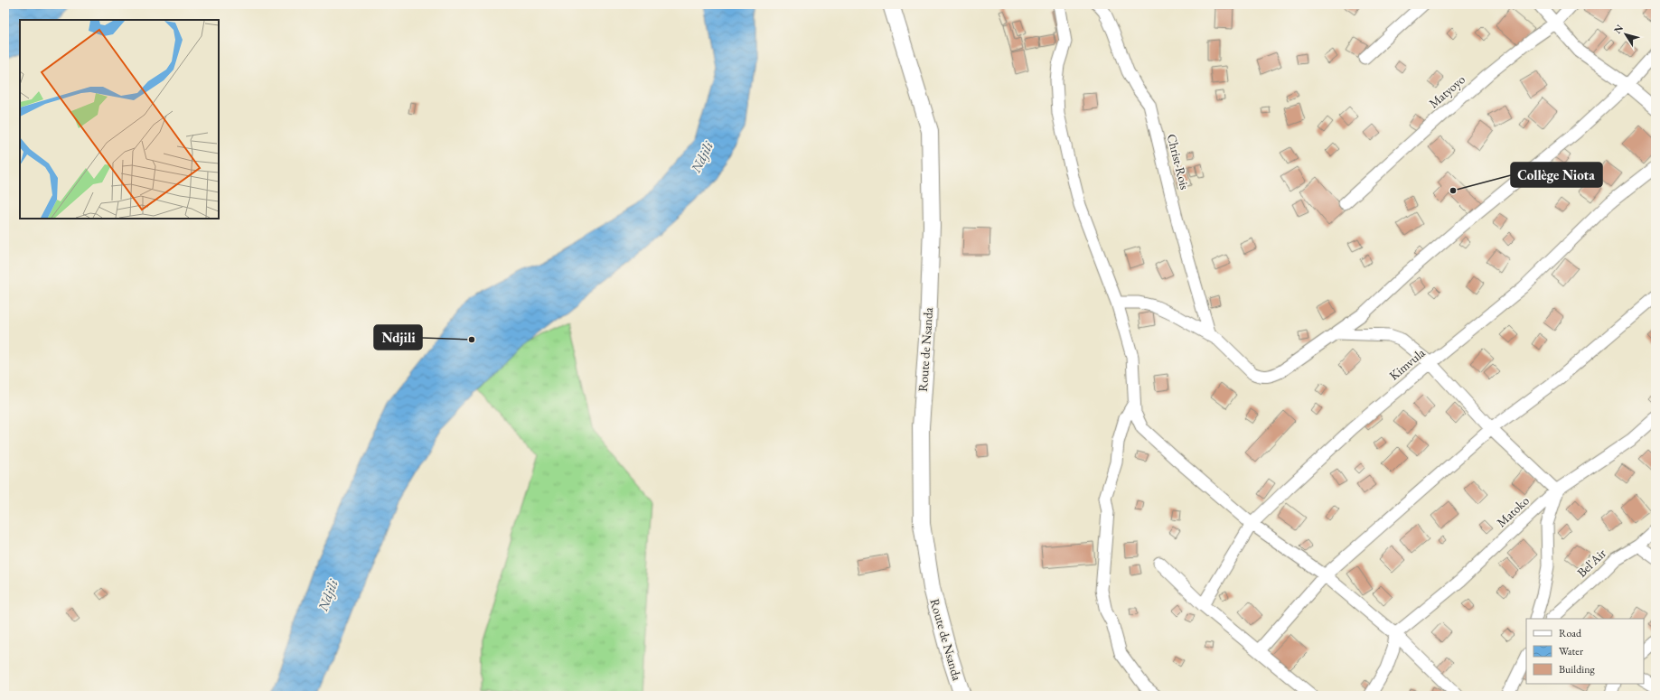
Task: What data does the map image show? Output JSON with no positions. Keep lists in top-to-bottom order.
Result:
{
  "streets": {
    "street": [
      "Matyoyo",
      "Christ-Rois",
      "Route de Nsanda",
      "Kimvula",
      "Matoko",
      "Bel'Air"
    ]
  },
  "water": ["Ndjili"],
  "places": ["Collège Niota", "Ndjili"],
  "legend": ["Road", "Water", "Building"],
  "north": "top left"
}
